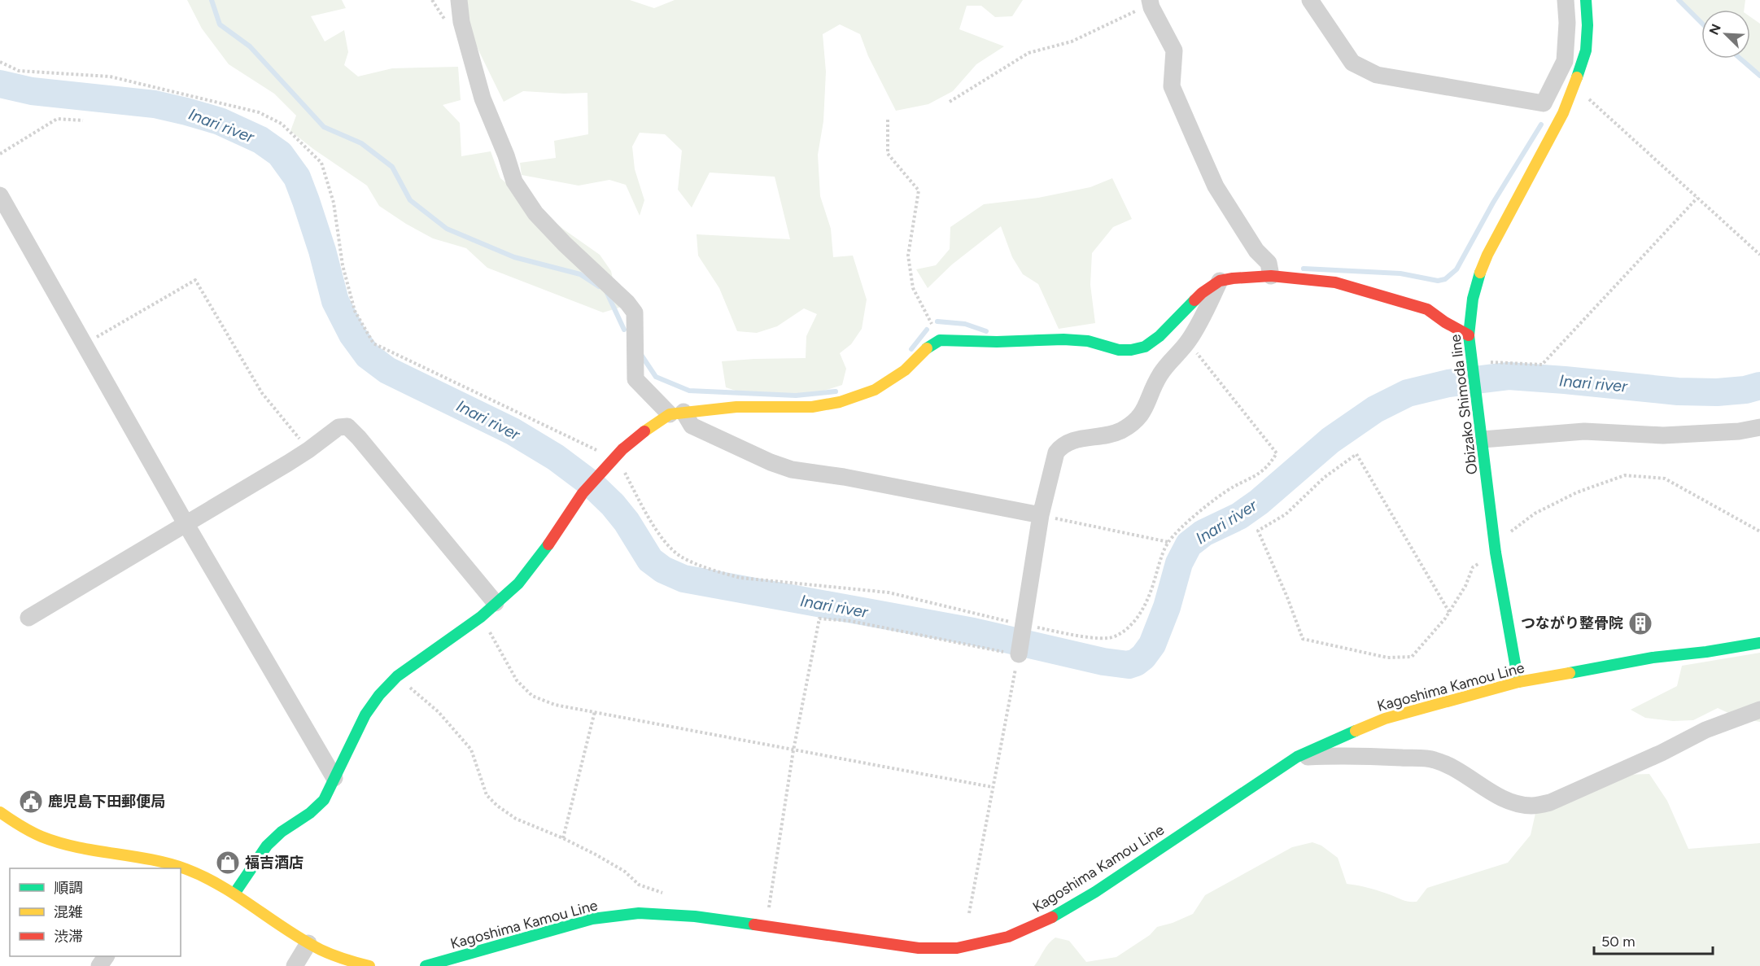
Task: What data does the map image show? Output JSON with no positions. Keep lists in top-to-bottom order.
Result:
{
  "streets": {
    "main road": ["Obizako Shimoda line", "Kagoshima Kamou Line"]
  },
  "crossings": [
    ["Obizako Shimoda line", "Kagoshima Kamou Line"]
  ],
  "water": ["Inari river"],
  "places": {
    "building": ["つながり整骨院"],
    "public building": ["鹿児島下田郵便局"],
    "shop": ["福吉酒店"]
  },
  "legend": ["順調", "混雑", "渋滞"],
  "scale_bar": "50 m",
  "north": "top left"
}
